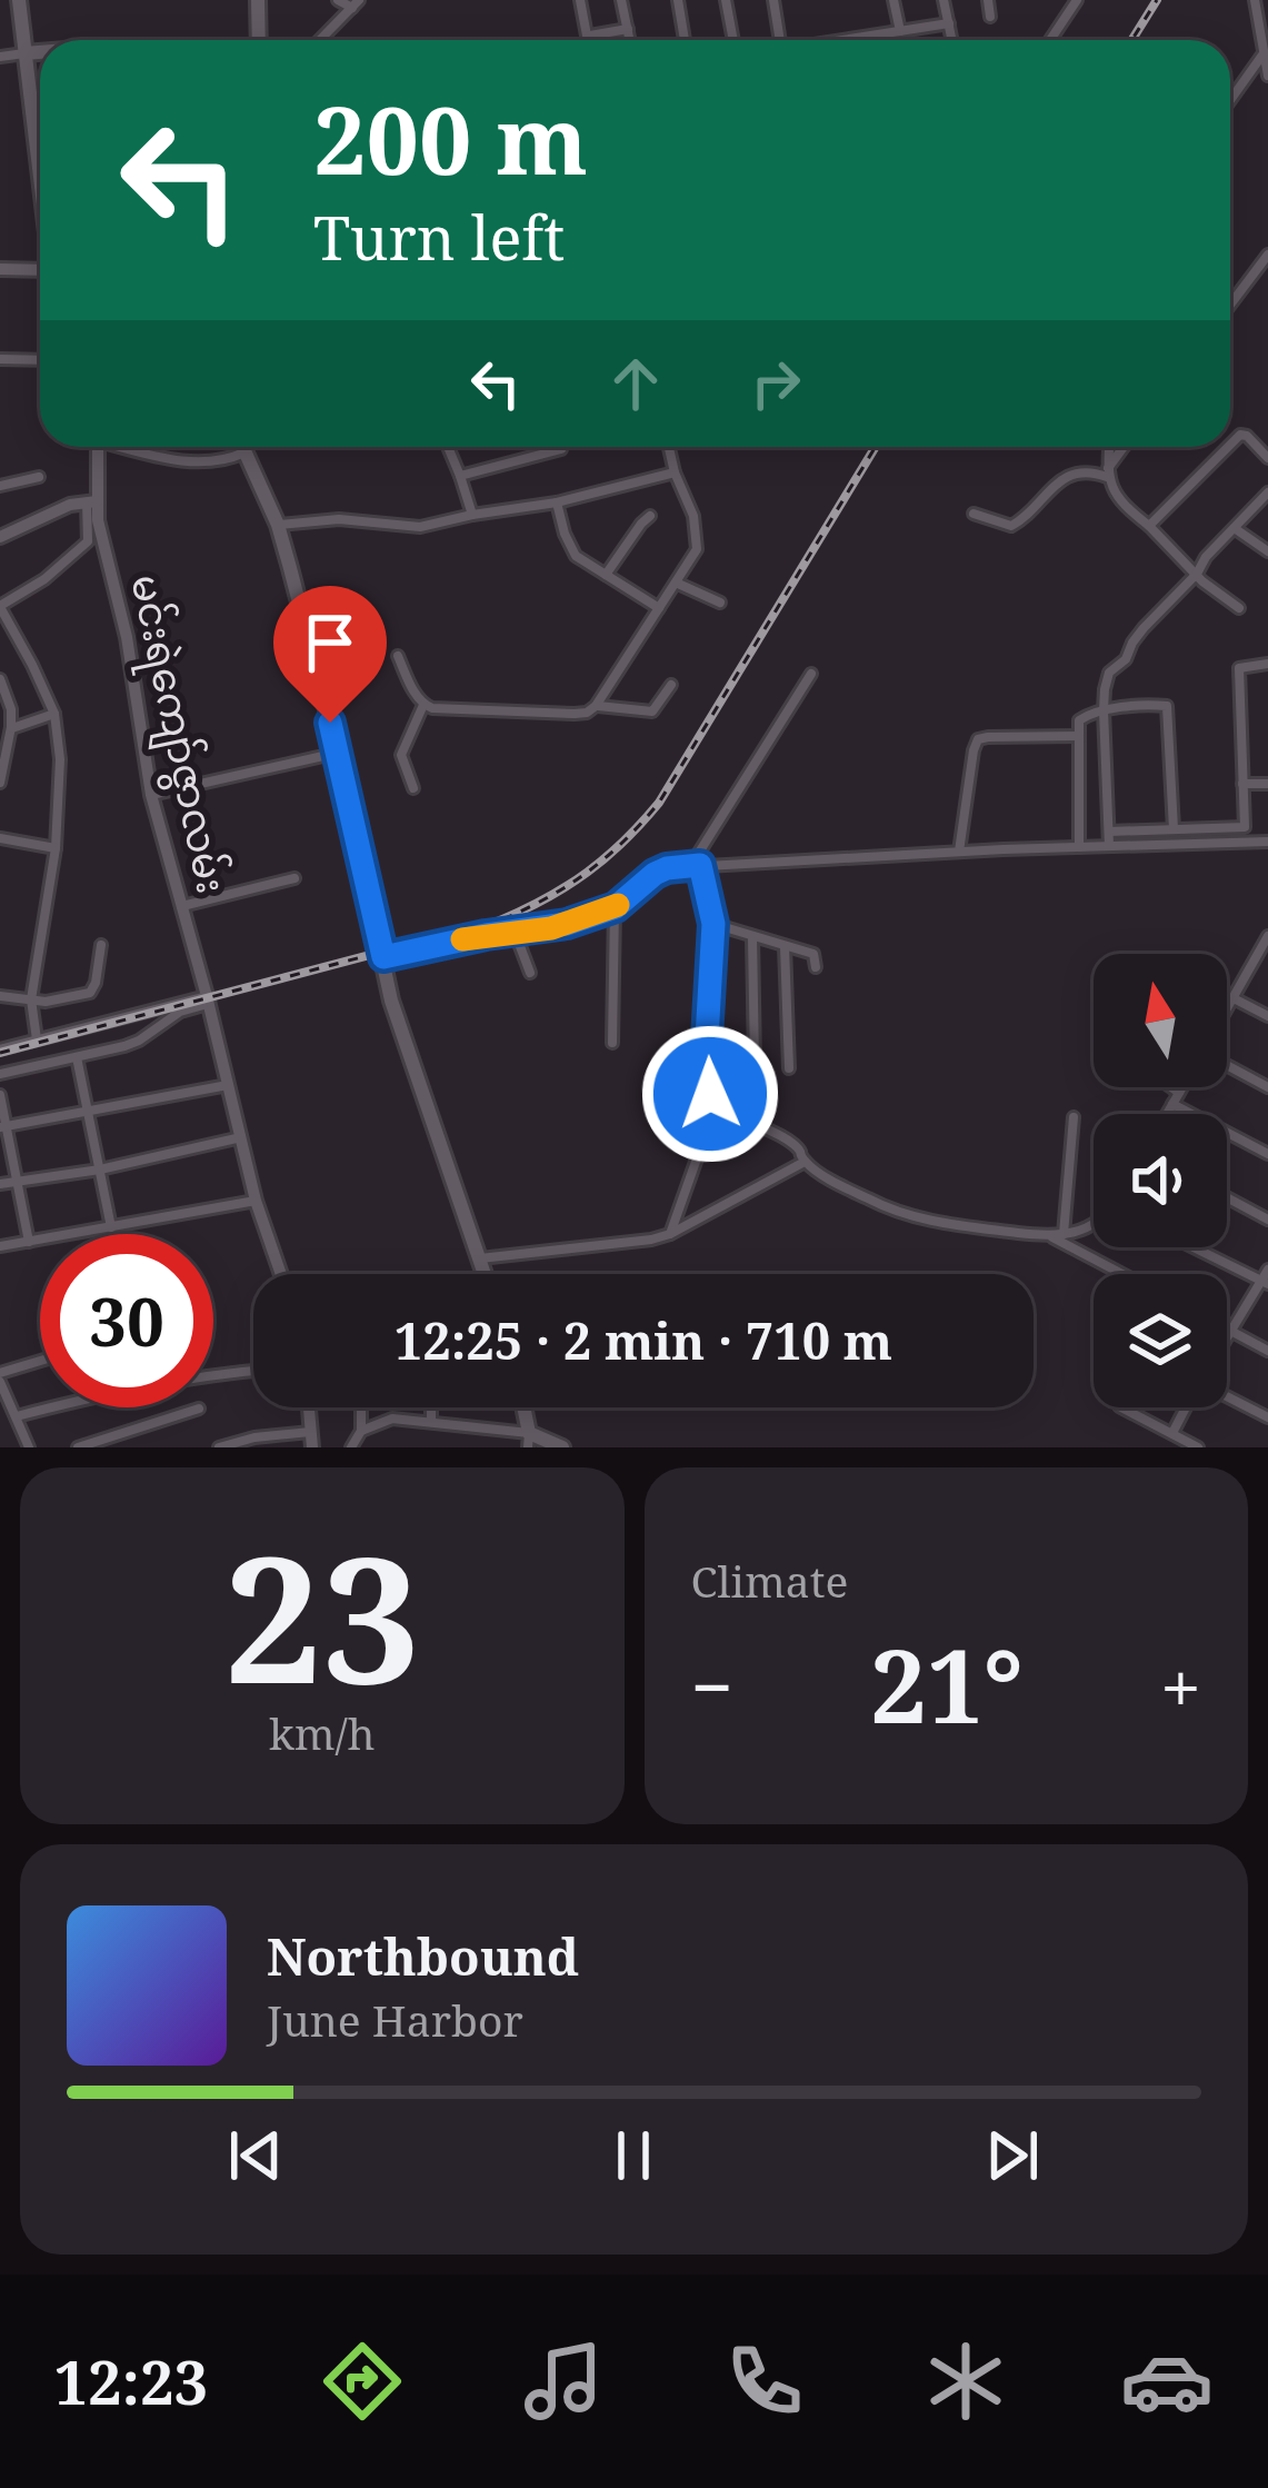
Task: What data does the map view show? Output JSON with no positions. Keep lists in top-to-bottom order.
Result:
{
  "streets": {
    "street": ["မင်းရဲကျော်ဇွာလမ်း"]
  },
  "north": "top",
  "page": {
    "turn": ["200 m", "Turn left"],
    "limit": "30",
    "trip": "12:25 · 2 min · 710 m",
    "tile": [
      ["23", "km/h"],
      "Climate"
    ],
    "heat": ["−", "21°", "+"],
    "song": ["Northbound", "June Harbor"],
    "tabs": "12:23"
  }
}
